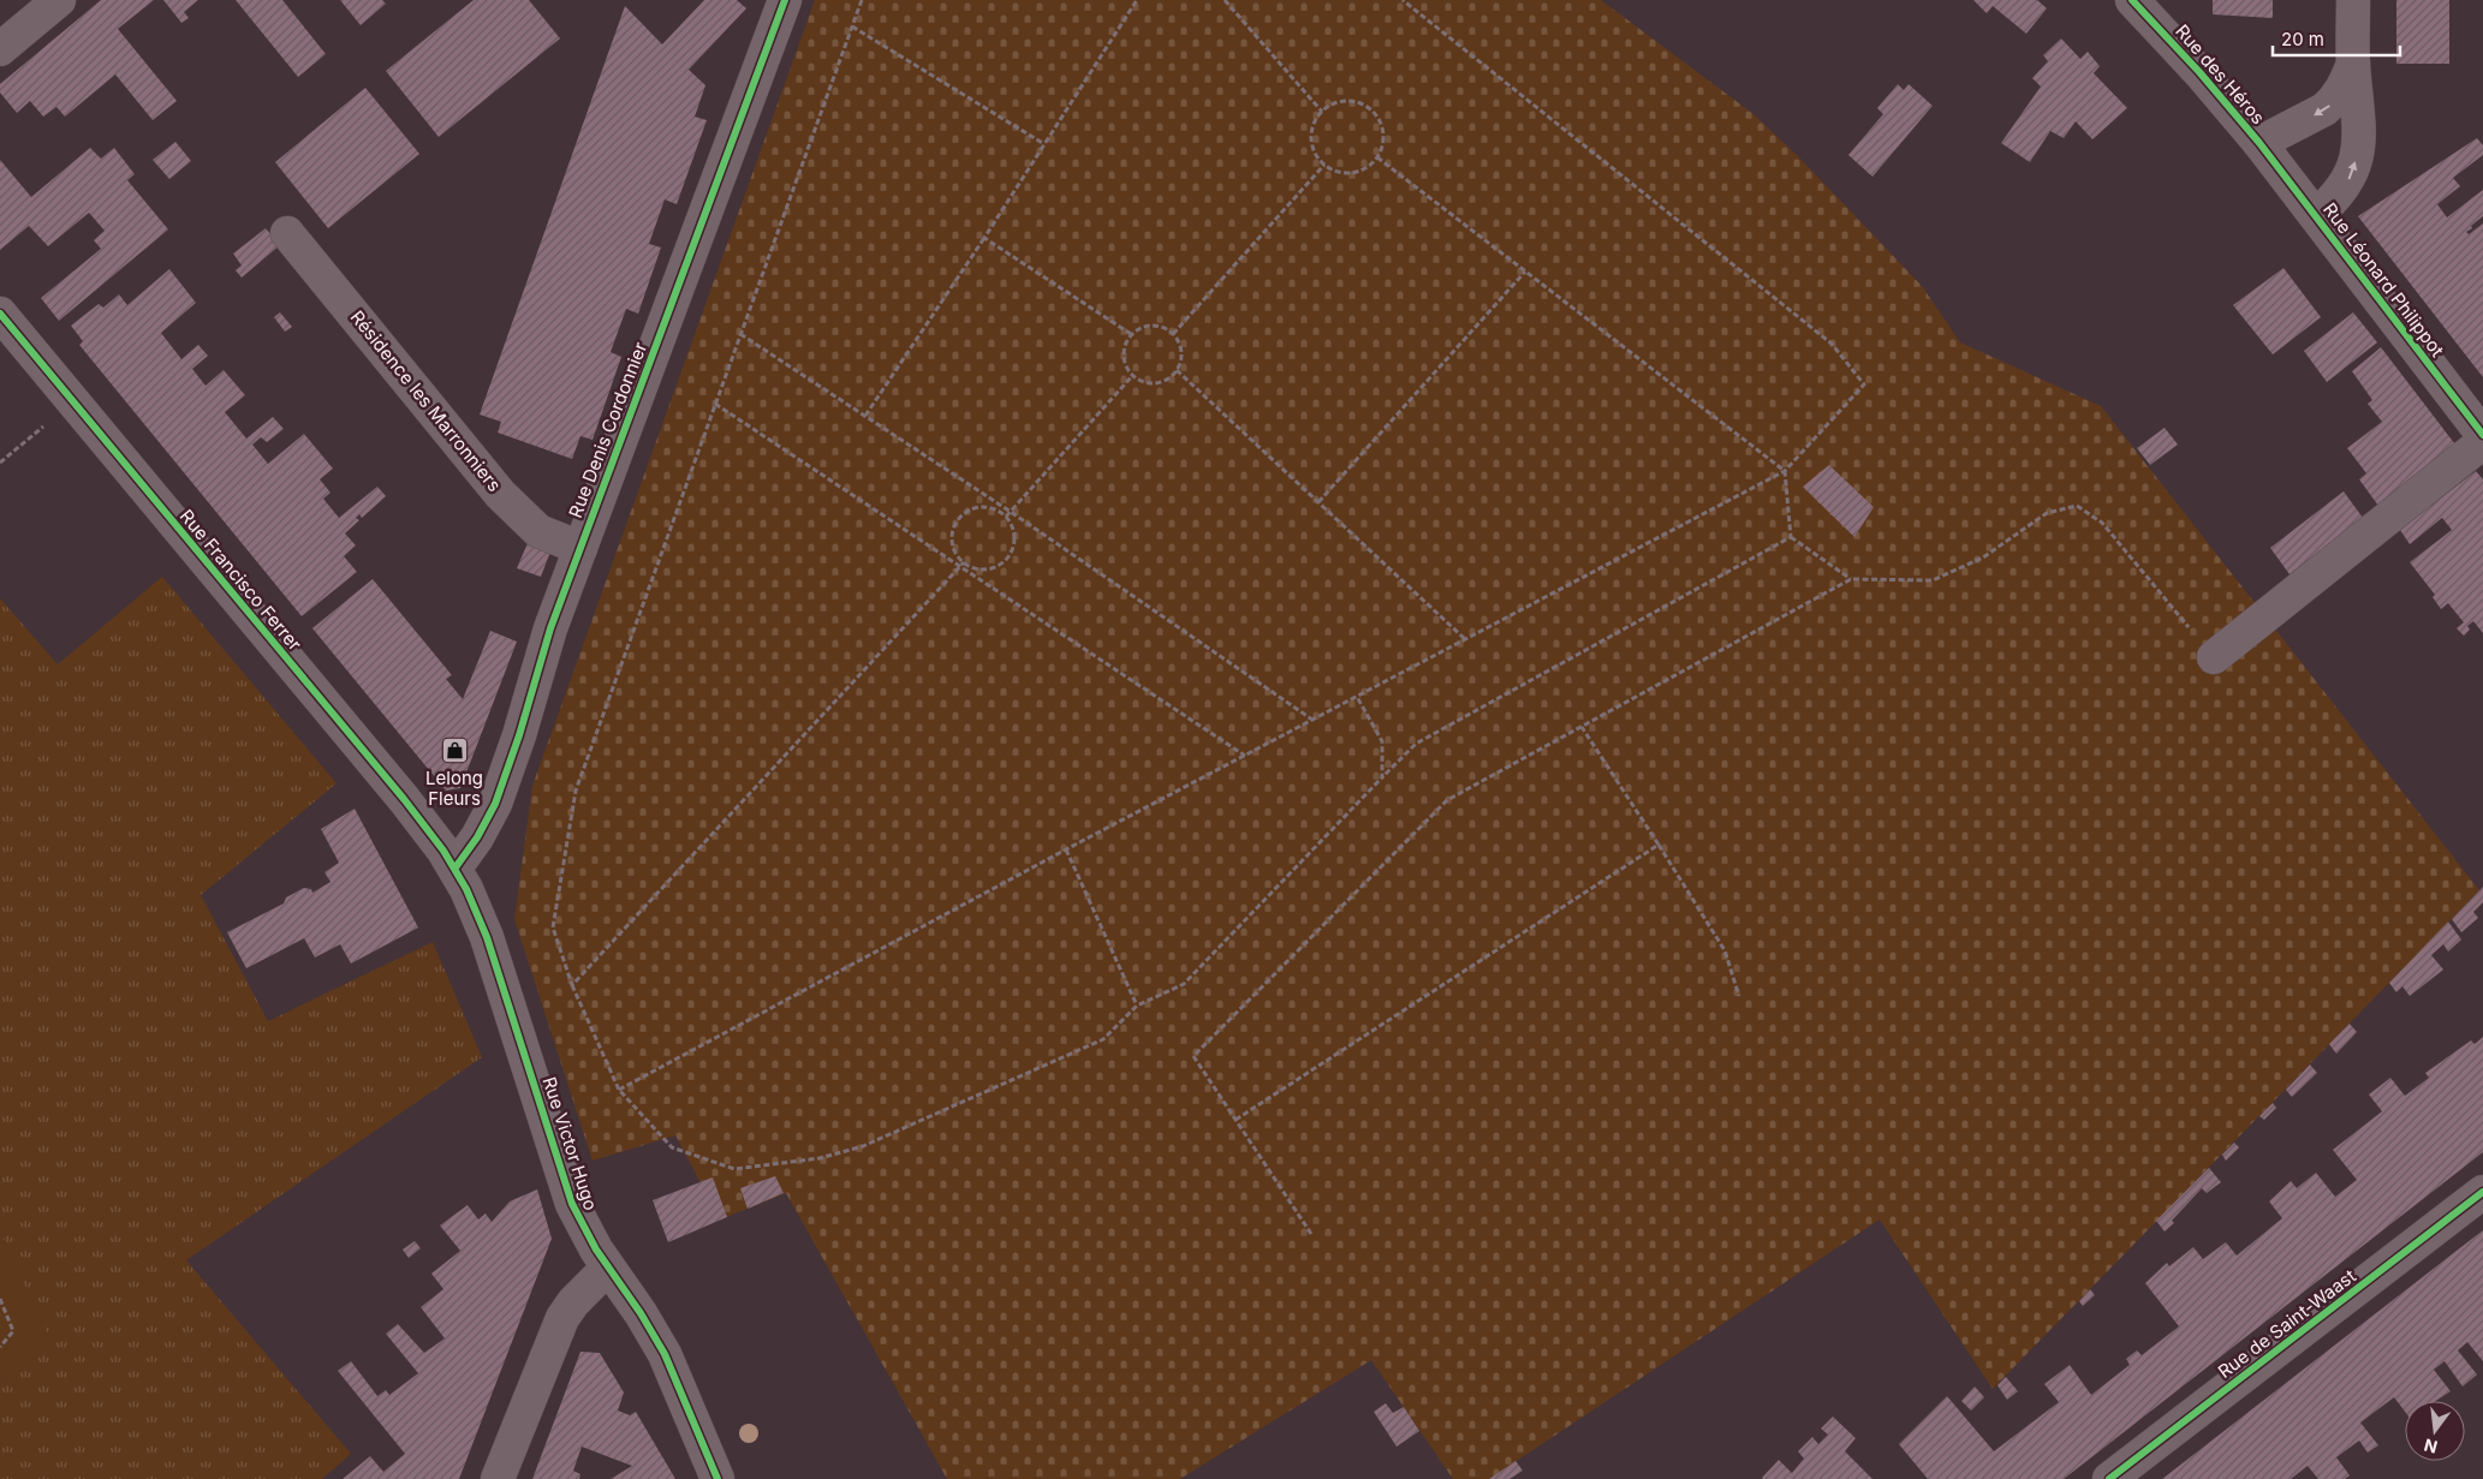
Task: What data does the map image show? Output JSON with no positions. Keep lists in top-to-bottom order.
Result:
{
  "streets": {
    "street": [
      "Rue des Héros",
      "Rue Léonard Philippot",
      "Résidence les Marronniers",
      "Rue Denis Cordonnier",
      "Rue Francisco Ferrer",
      "Rue Victor Hugo",
      "Rue de Saint-Waast"
    ]
  },
  "crossings": [
    ["Rue des Héros", "Rue Léonard Philippot"],
    ["Résidence les Marronniers", "Rue Denis Cordonnier"],
    ["Rue Denis Cordonnier", "Rue Francisco Ferrer"],
    ["Rue Denis Cordonnier", "Rue Victor Hugo"],
    ["Rue Francisco Ferrer", "Rue Victor Hugo"]
  ],
  "places": {
    "shop": ["Lelong Fleurs"]
  },
  "scale_bar": "20 m",
  "north": "bottom"
}
